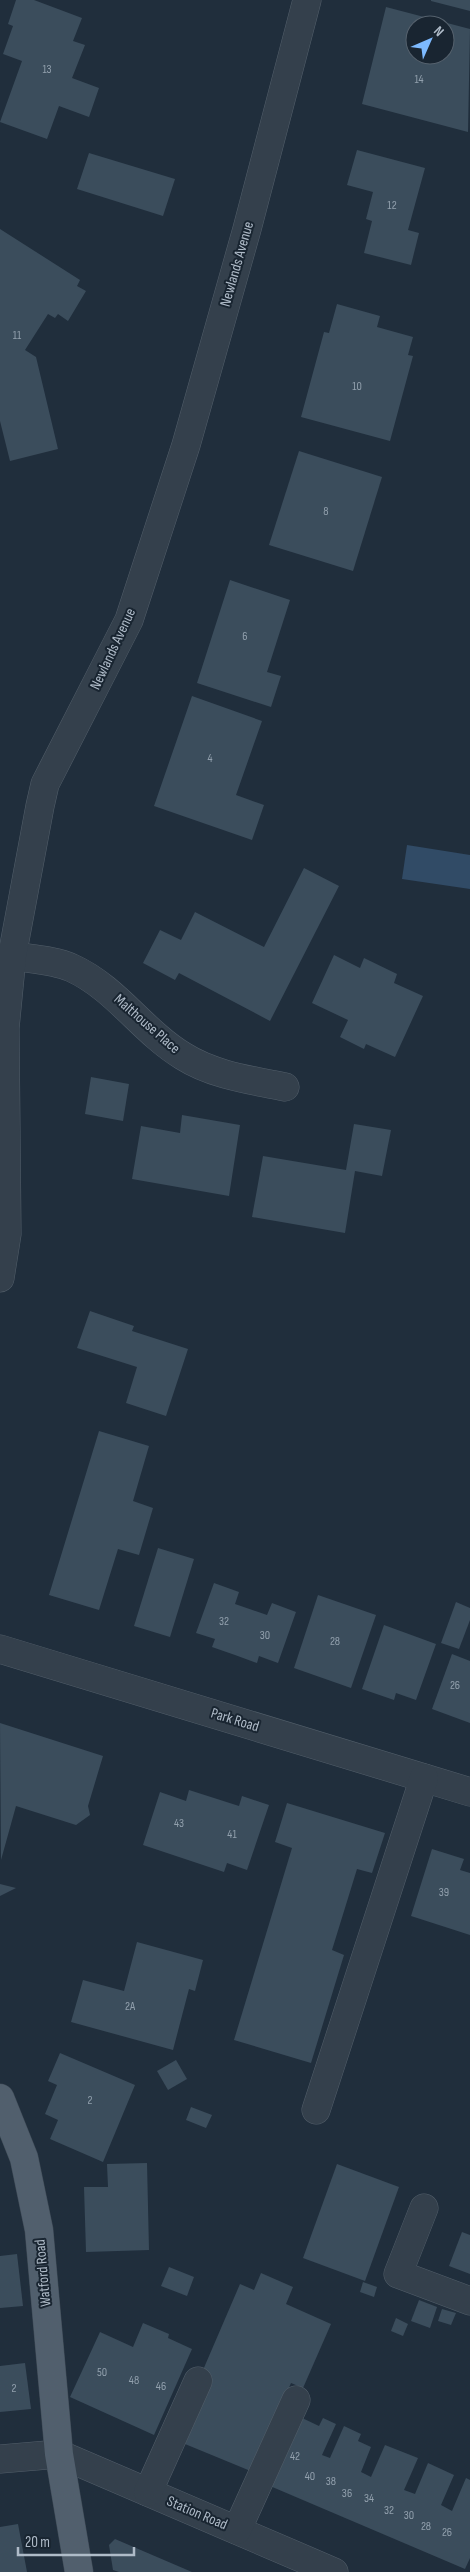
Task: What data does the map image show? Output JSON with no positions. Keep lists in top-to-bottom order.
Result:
{
  "streets": {
    "main road": ["Watford Road"],
    "street": [
      "Newlands Avenue",
      "Malthouse Place",
      "Park Road",
      "Station Road"
    ]
  },
  "crossings": [
    ["Newlands Avenue", "Malthouse Place"],
    ["Watford Road", "Station Road"]
  ],
  "house_numbers": [
    "13",
    "14",
    "12",
    "11",
    "10",
    "8",
    "6",
    "4",
    "32",
    "30",
    "28",
    "26",
    "43",
    "41",
    "39",
    "2A",
    "2",
    "50",
    "48",
    "46",
    "2",
    "42",
    "40",
    "38",
    "36",
    "34",
    "32",
    "30",
    "28",
    "26"
  ],
  "scale_bar": "20 m",
  "north": "top right"
}
